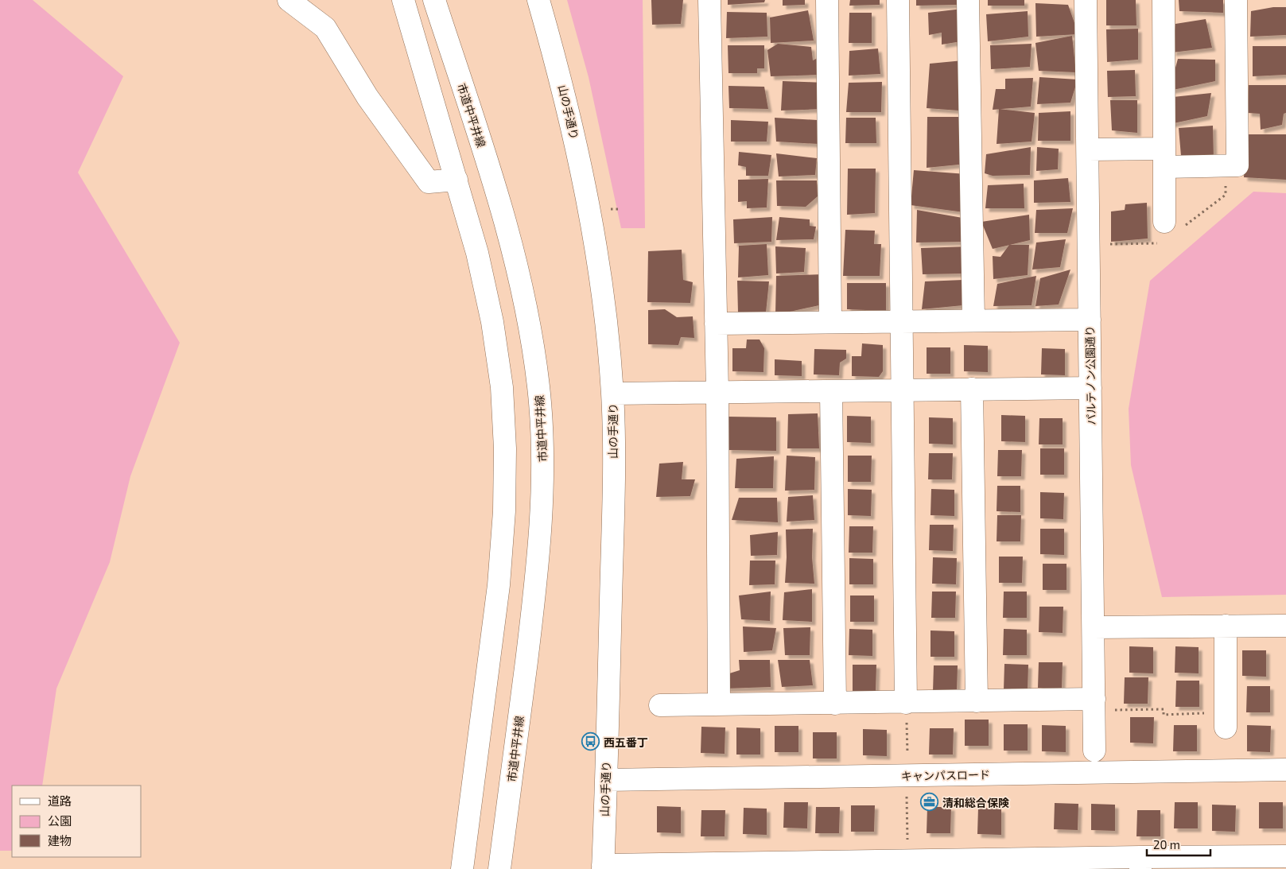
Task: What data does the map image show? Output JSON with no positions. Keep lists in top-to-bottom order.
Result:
{
  "streets": {
    "street": [
      "山の手通り",
      "市道中平井線",
      "パルテノン公園通り",
      "キャンパスロード"
    ]
  },
  "crossings": [
    ["山の手通り", "キャンパスロード"]
  ],
  "places": {
    "bus stop": ["西五番丁"],
    "office": ["清和総合保険"]
  },
  "legend": ["道路", "公園", "建物"],
  "scale_bar": "20 m"
}
